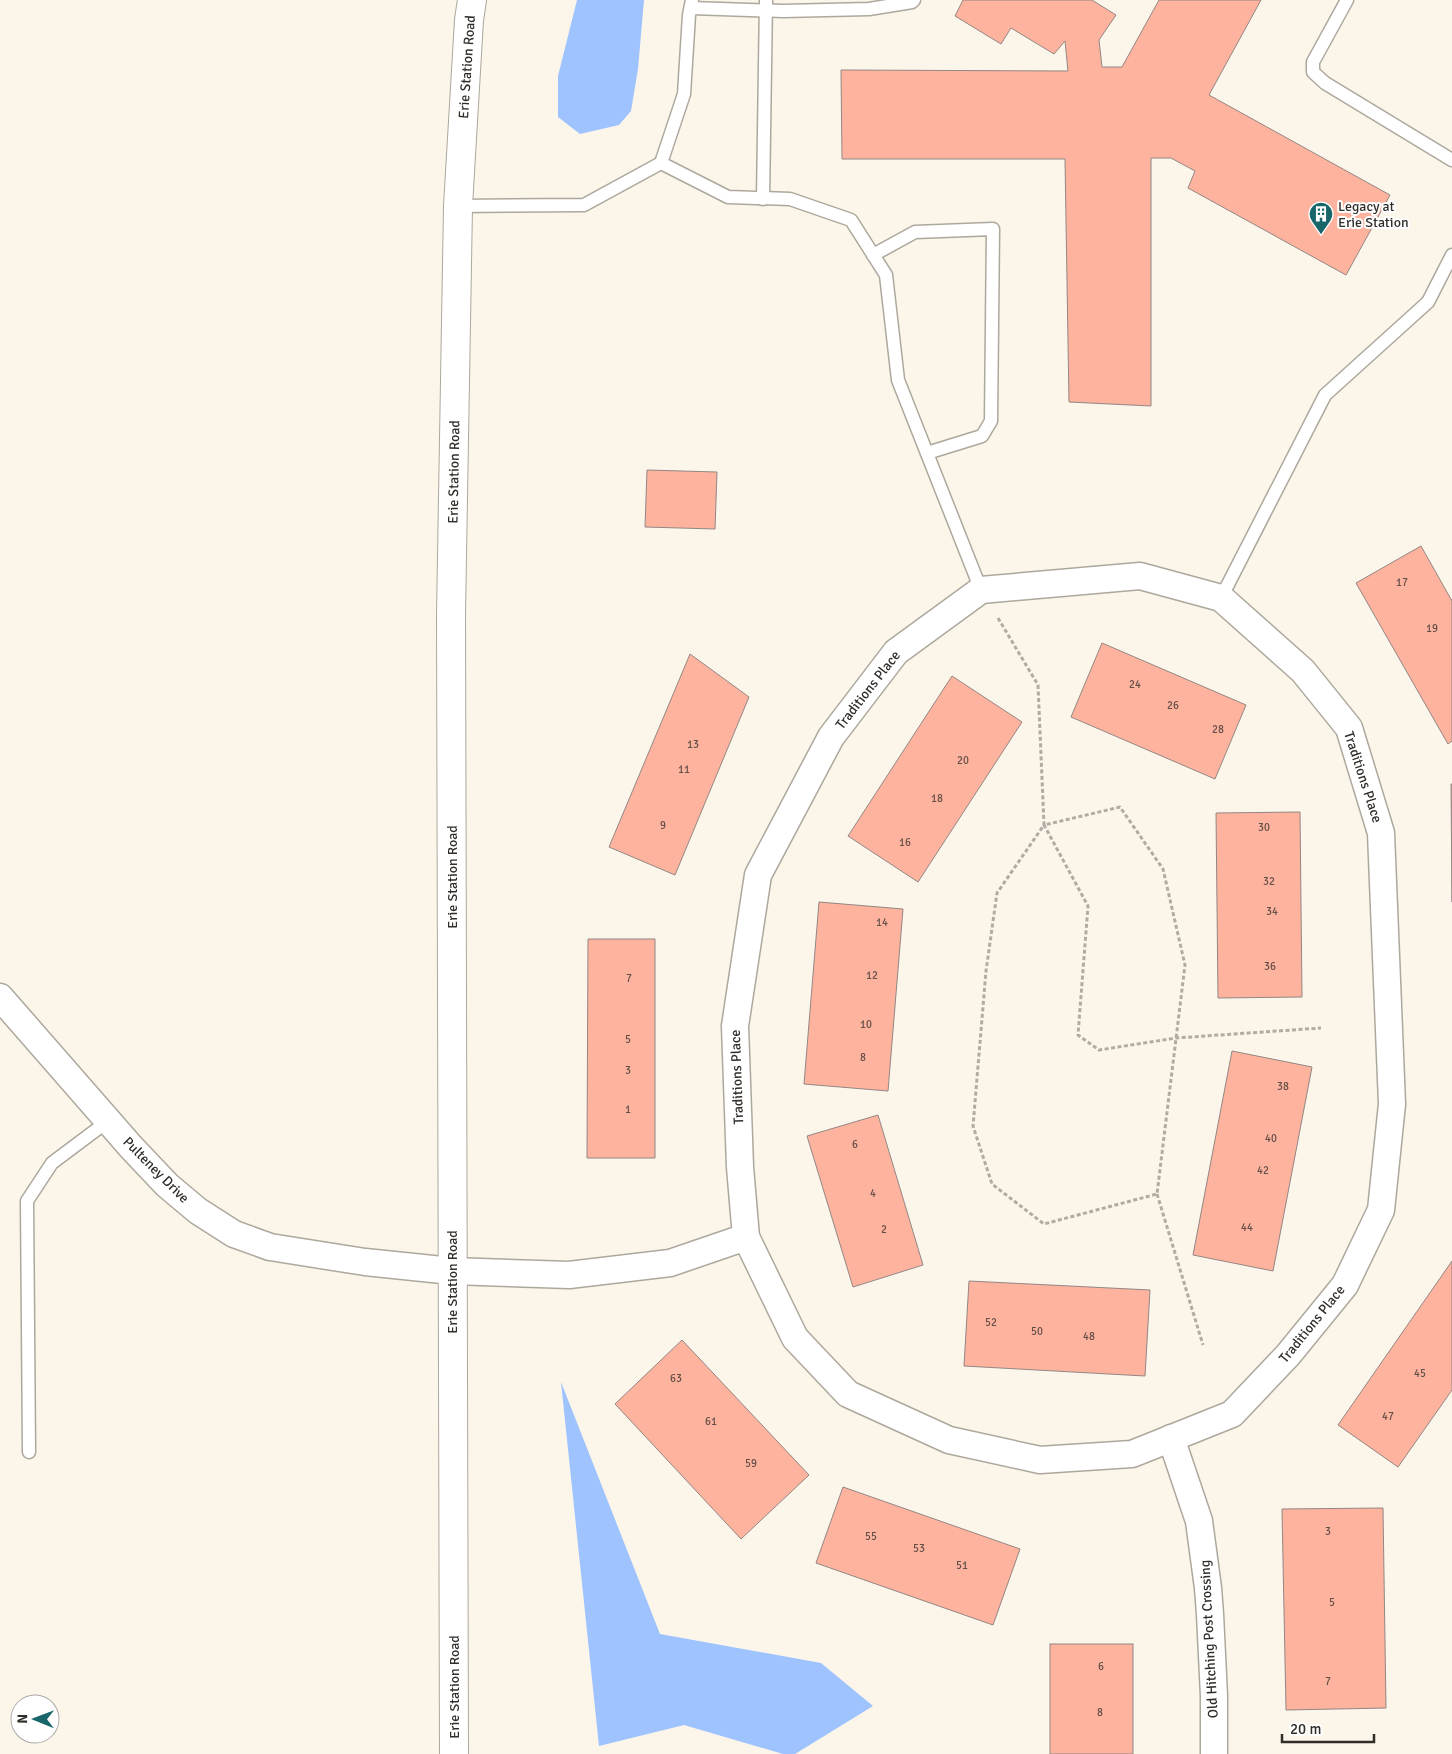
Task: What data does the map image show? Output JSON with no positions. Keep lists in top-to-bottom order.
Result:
{
  "streets": {
    "street": [
      "Erie Station Road",
      "Traditions Place",
      "Pulteney Drive",
      "Old Hitching Post Crossing"
    ]
  },
  "crossings": [
    ["Erie Station Road", "Pulteney Drive"],
    ["Traditions Place", "Pulteney Drive"],
    ["Traditions Place", "Old Hitching Post Crossing"]
  ],
  "places": {
    "building": ["Legacy at Erie Station"]
  },
  "house_numbers": [
    "17",
    "19",
    "24",
    "26",
    "28",
    "13",
    "20",
    "11",
    "18",
    "9",
    "30",
    "16",
    "32",
    "34",
    "14",
    "36",
    "12",
    "7",
    "10",
    "5",
    "8",
    "3",
    "38",
    "1",
    "40",
    "6",
    "42",
    "4",
    "44",
    "2",
    "52",
    "50",
    "48",
    "45",
    "63",
    "47",
    "61",
    "59",
    "3",
    "55",
    "53",
    "51",
    "5",
    "6",
    "7",
    "8"
  ],
  "scale_bar": "20 m",
  "north": "left"
}
